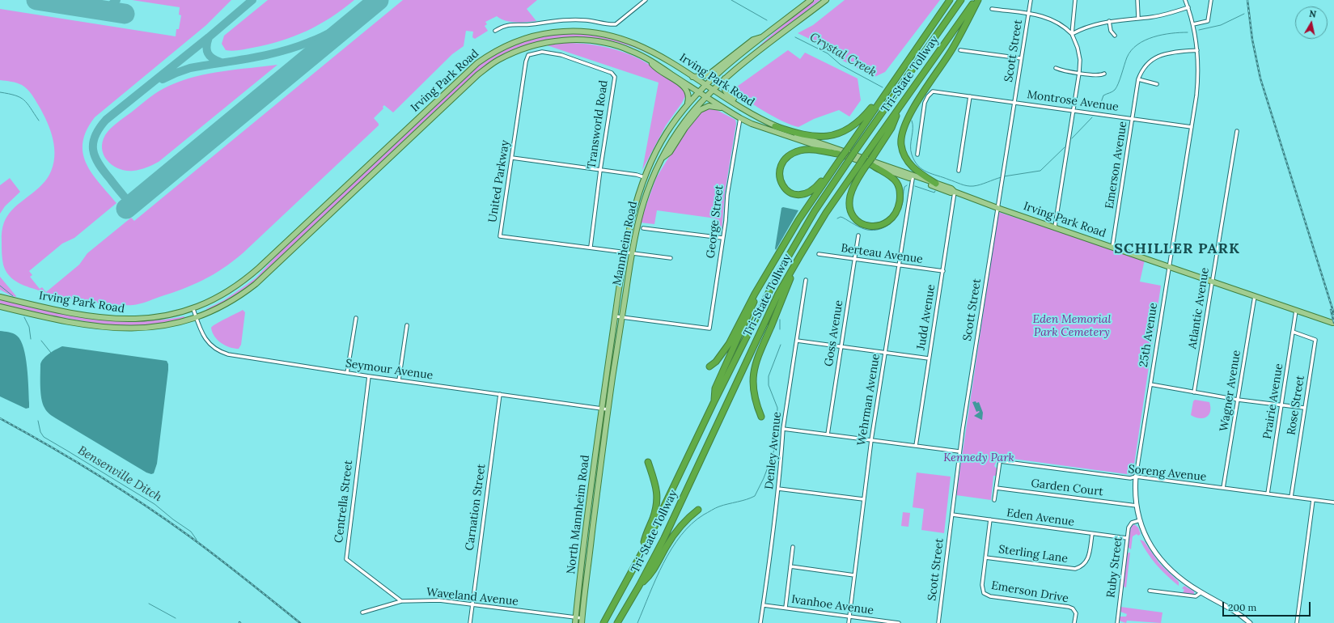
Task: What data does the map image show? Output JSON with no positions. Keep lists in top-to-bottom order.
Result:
{
  "streets": {
    "highway": ["Tri-State Tollway"],
    "main road": ["Irving Park Road", "Mannheim Road", "North Mannheim Road"],
    "street": [
      "Scott Street",
      "Montrose Avenue",
      "Transworld Road",
      "Emerson Avenue",
      "United Parkway",
      "George Street",
      "Berteau Avenue",
      "Atlantic Avenue",
      "Judd Avenue",
      "Goss Avenue",
      "25th Avenue",
      "Seymour Avenue",
      "Wagner Avenue",
      "Wehrman Avenue",
      "Prairie Avenue",
      "Rose Street",
      "Denley Avenue",
      "Soreng Avenue",
      "Garden Court",
      "Centrella Street",
      "Carnation Street",
      "Eden Avenue",
      "Sterling Lane",
      "Ruby Street",
      "Emerson Drive",
      "Waveland Avenue",
      "Ivanhoe Avenue"
    ]
  },
  "crossings": [
    ["Scott Street", "Irving Park Road"],
    ["Scott Street", "Montrose Avenue"],
    ["Scott Street", "Eden Avenue"],
    ["Irving Park Road", "Emerson Avenue"],
    ["Irving Park Road", "George Street"],
    ["Irving Park Road", "Mannheim Road"],
    ["Irving Park Road", "Atlantic Avenue"],
    ["Irving Park Road", "Judd Avenue"],
    ["Irving Park Road", "25th Avenue"],
    ["Irving Park Road", "Seymour Avenue"],
    ["Irving Park Road", "Wagner Avenue"],
    ["Irving Park Road", "Wehrman Avenue"],
    ["Irving Park Road", "Prairie Avenue"],
    ["Montrose Avenue", "Emerson Avenue"],
    ["Montrose Avenue", "25th Avenue"],
    ["Transworld Road", "United Parkway"],
    ["Emerson Avenue", "25th Avenue"],
    ["United Parkway", "Mannheim Road"],
    ["George Street", "Mannheim Road"],
    ["Mannheim Road", "Seymour Avenue"],
    ["Mannheim Road", "North Mannheim Road"],
    ["Berteau Avenue", "Judd Avenue"],
    ["Berteau Avenue", "Goss Avenue"],
    ["Berteau Avenue", "Wehrman Avenue"],
    ["25th Avenue", "Soreng Avenue"],
    ["25th Avenue", "Garden Court"],
    ["25th Avenue", "Ruby Street"],
    ["Seymour Avenue", "Centrella Street"],
    ["Seymour Avenue", "Carnation Street"],
    ["Seymour Avenue", "North Mannheim Road"],
    ["Wagner Avenue", "Soreng Avenue"],
    ["Wehrman Avenue", "Ivanhoe Avenue"],
    ["Prairie Avenue", "Rose Street"],
    ["Prairie Avenue", "Soreng Avenue"],
    ["Rose Street", "Soreng Avenue"],
    ["Denley Avenue", "Ivanhoe Avenue"],
    ["Soreng Avenue", "Garden Court"],
    ["Centrella Street", "Waveland Avenue"],
    ["Carnation Street", "Waveland Avenue"],
    ["North Mannheim Road", "Waveland Avenue"],
    ["Eden Avenue", "Sterling Lane"],
    ["Eden Avenue", "Ruby Street"],
    ["Eden Avenue", "Emerson Drive"],
    ["Sterling Lane", "Emerson Drive"]
  ],
  "districts": ["SCHILLER PARK"],
  "water": ["Crystal Creek", "Bensenville Ditch"],
  "parks": ["Eden Memorial Park Cemetery", "Kennedy Park"],
  "scale_bar": "200 m",
  "north": "top"
}
